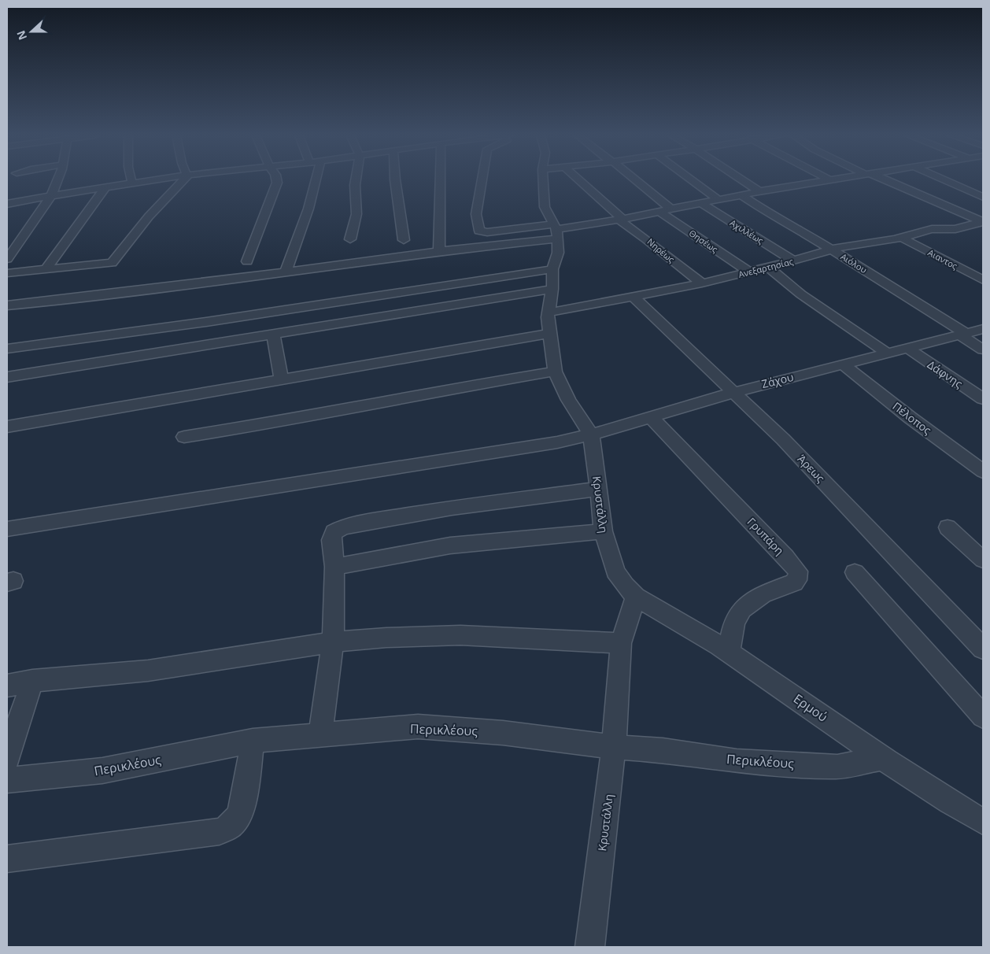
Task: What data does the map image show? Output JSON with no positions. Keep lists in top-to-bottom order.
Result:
{
  "streets": {
    "street": [
      "Αχιλλέως",
      "Θησέως",
      "Νηρέως",
      "Αιαντος",
      "Αιόλου",
      "Ανεξαρτησίας",
      "Δάφνης",
      "Ζάχου",
      "Πέλοπος",
      "Άρεως",
      "Κρυστάλλη",
      "Γρυπάρη",
      "Ερμού",
      "Περικλέους"
    ]
  },
  "crossings": [
    ["Αχιλλέως", "Ανεξαρτησίας"],
    ["Θησέως", "Ανεξαρτησίας"],
    ["Νηρέως", "Ανεξαρτησίας"],
    ["Αιαντος", "Ανεξαρτησίας"],
    ["Αιόλου", "Ανεξαρτησίας"],
    ["Αιόλου", "Ζάχου"],
    ["Ανεξαρτησίας", "Άρεως"],
    ["Ανεξαρτησίας", "Κρυστάλλη"],
    ["Δάφνης", "Ζάχου"],
    ["Ζάχου", "Πέλοπος"],
    ["Ζάχου", "Άρεως"],
    ["Ζάχου", "Κρυστάλλη"],
    ["Ζάχου", "Γρυπάρη"],
    ["Κρυστάλλη", "Ερμού"],
    ["Κρυστάλλη", "Περικλέους"],
    ["Γρυπάρη", "Ερμού"],
    ["Ερμού", "Περικλέους"]
  ],
  "north": "left"
}
